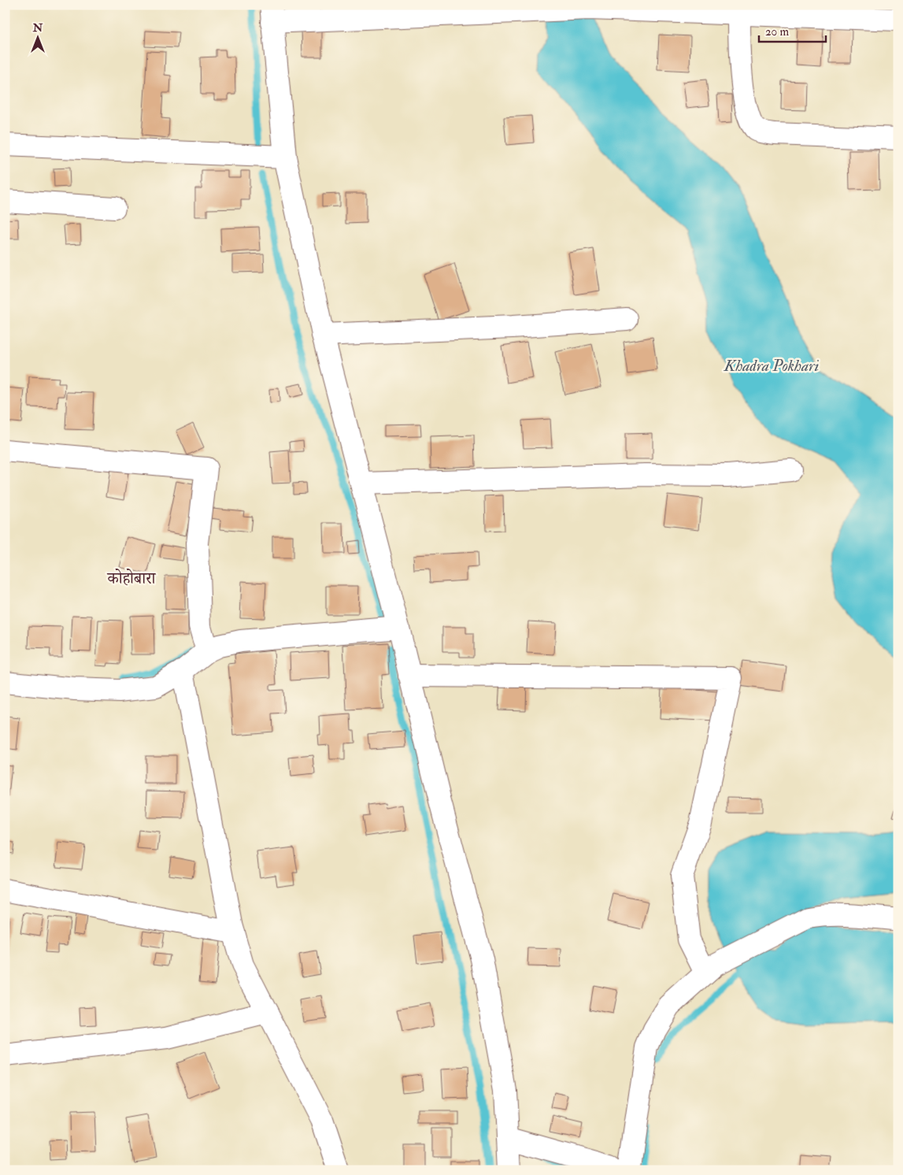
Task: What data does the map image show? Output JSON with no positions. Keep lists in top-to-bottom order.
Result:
{
  "districts": ["कोहोबारा"],
  "water": ["Khadra Pokhari"],
  "scale_bar": "20 m",
  "north": "top"
}
